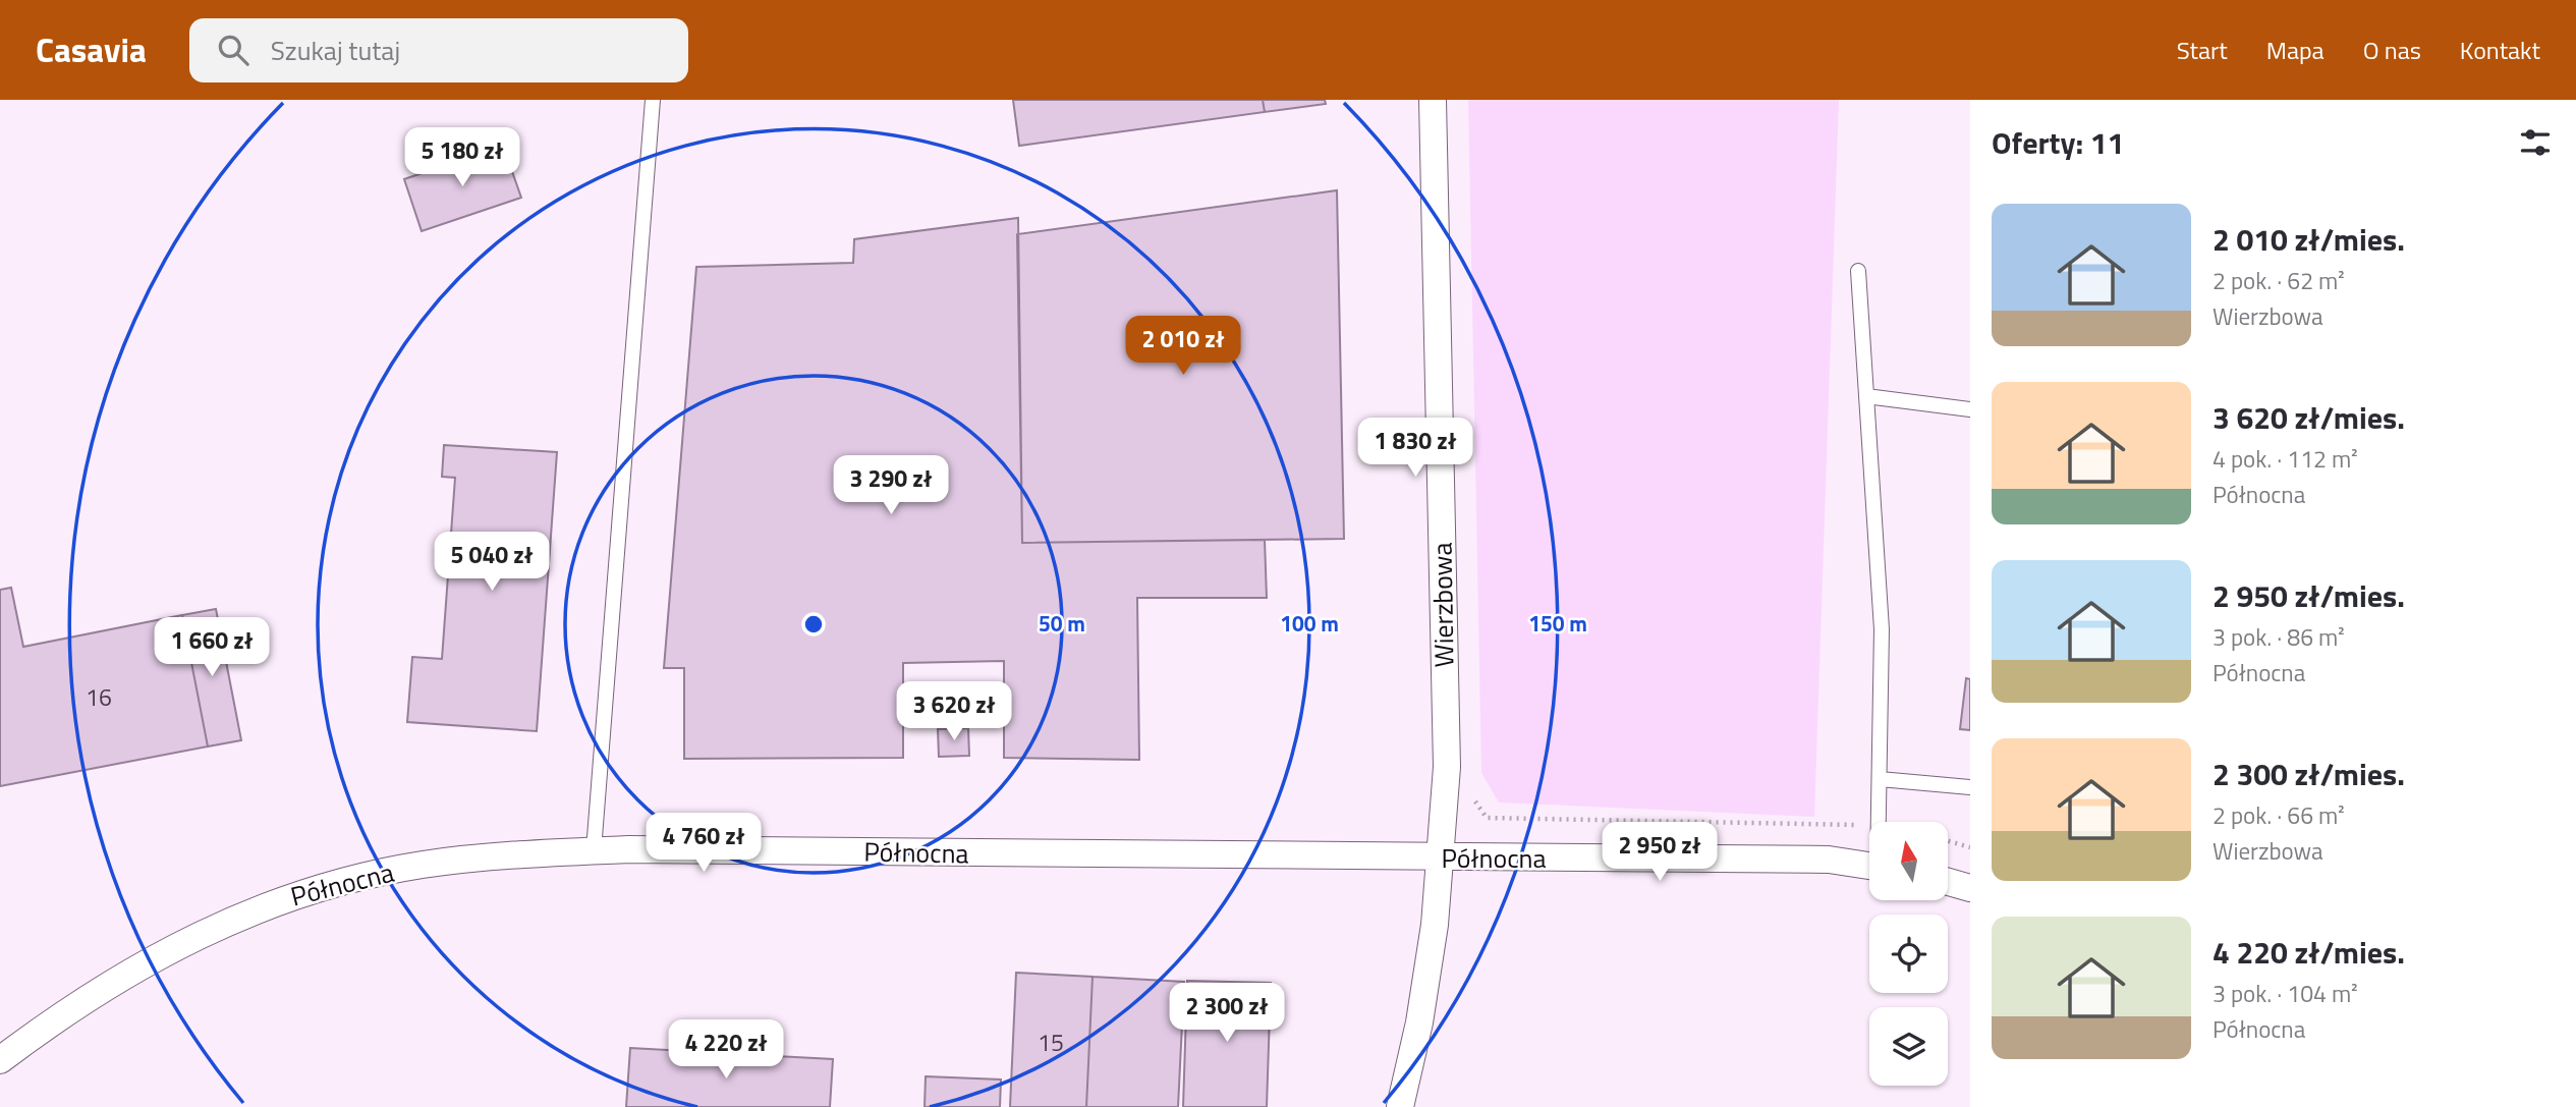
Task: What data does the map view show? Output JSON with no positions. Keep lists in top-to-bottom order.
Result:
{
  "streets": {
    "street": ["Wierzbowa", "Północna"]
  },
  "crossings": [
    ["Wierzbowa", "Północna"]
  ],
  "house_numbers": ["16", "15"],
  "north": "top",
  "page": {
    "header": "Casavia",
    "search": "Szukaj tutaj",
    "nav": [
      "Start",
      "Mapa",
      "O nas",
      "Kontakt"
    ],
    "heading": "Oferty: 11",
    "price": [
      "5 180 zł",
      "2 010 zł",
      "1 830 zł",
      "3 290 zł",
      "5 040 zł",
      "1 660 zł",
      "3 620 zł",
      "4 760 zł",
      "2 950 zł",
      "2 300 zł",
      "4 220 zł"
    ],
    "list": [
      {
        "name": "2 010 zł/mies.",
        "note": "2 pok. · 62 m² · Wierzbowa"
      },
      {
        "name": "3 620 zł/mies.",
        "note": "4 pok. · 112 m² · Północna"
      },
      {
        "name": "2 950 zł/mies.",
        "note": "3 pok. · 86 m² · Północna"
      },
      {
        "name": "2 300 zł/mies.",
        "note": "2 pok. · 66 m² · Wierzbowa"
      },
      {
        "name": "4 220 zł/mies.",
        "note": "3 pok. · 104 m² · Północna"
      }
    ]
  },
  "rings": ["50 m", "100 m", "150 m"]
}
